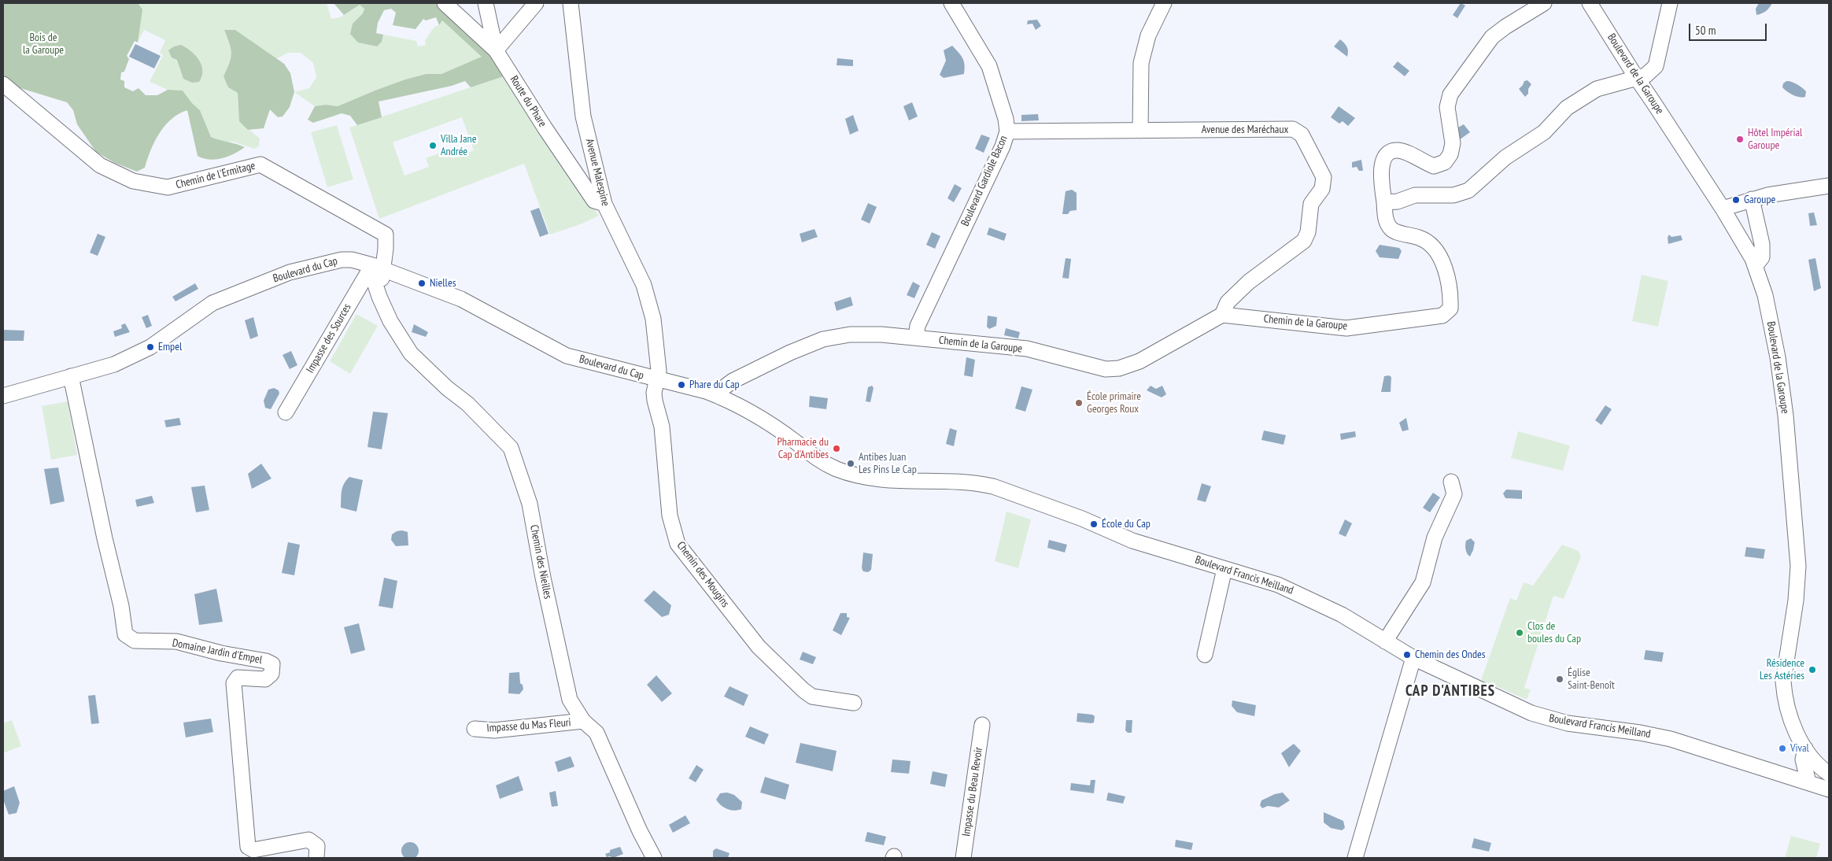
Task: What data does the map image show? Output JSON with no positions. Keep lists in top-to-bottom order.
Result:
{
  "streets": {
    "street": [
      "Boulevard de la Garoupe",
      "Route du Phare",
      "Avenue des Maréchaux",
      "Avenue Malespine",
      "Chemin de l'Ermitage",
      "Boulevard Gardiole Bacon",
      "Boulevard du Cap",
      "Chemin de la Garoupe",
      "Impasse des Sources",
      "Chemin des Nieilles",
      "Chemin des Mougins",
      "Boulevard Francis Meilland",
      "Domaine Jardin d'Empel",
      "Impasse du Mas Fleuri",
      "Impasse du Beau Revoir"
    ]
  },
  "crossings": [
    ["Boulevard de la Garoupe", "Boulevard Francis Meilland"],
    ["Route du Phare", "Avenue Malespine"],
    ["Avenue des Maréchaux", "Boulevard Gardiole Bacon"],
    ["Avenue des Maréchaux", "Chemin de la Garoupe"],
    ["Avenue Malespine", "Boulevard du Cap"],
    ["Avenue Malespine", "Chemin des Mougins"],
    ["Avenue Malespine", "Boulevard Francis Meilland"],
    ["Chemin de l'Ermitage", "Boulevard du Cap"],
    ["Chemin de l'Ermitage", "Impasse des Sources"],
    ["Chemin de l'Ermitage", "Chemin des Nieilles"],
    ["Boulevard Gardiole Bacon", "Chemin de la Garoupe"],
    ["Boulevard du Cap", "Impasse des Sources"],
    ["Boulevard du Cap", "Chemin des Nieilles"],
    ["Boulevard du Cap", "Chemin des Mougins"],
    ["Boulevard du Cap", "Boulevard Francis Meilland"],
    ["Boulevard du Cap", "Domaine Jardin d'Empel"],
    ["Chemin de la Garoupe", "Boulevard Francis Meilland"],
    ["Impasse des Sources", "Chemin des Nieilles"],
    ["Chemin des Nieilles", "Impasse du Mas Fleuri"],
    ["Chemin des Mougins", "Boulevard Francis Meilland"]
  ],
  "districts": ["CAP D'ANTIBES"],
  "parks": ["Bois de la Garoupe"],
  "places": [
    "Hôtel Impérial Garoupe",
    "Villa Jane Andrée",
    "Garoupe",
    "Nielles",
    "Empel",
    "Phare du Cap",
    "École primaire Georges Roux",
    "Pharmacie du Cap d'Antibes",
    "Antibes Juan Les Pins Le Cap",
    "École du Cap",
    "Clos de boules du Cap",
    "Chemin des Ondes",
    "Résidence Les Astéries",
    "Église Saint-Benoît",
    "Vival"
  ],
  "scale_bar": "50 m"
}
